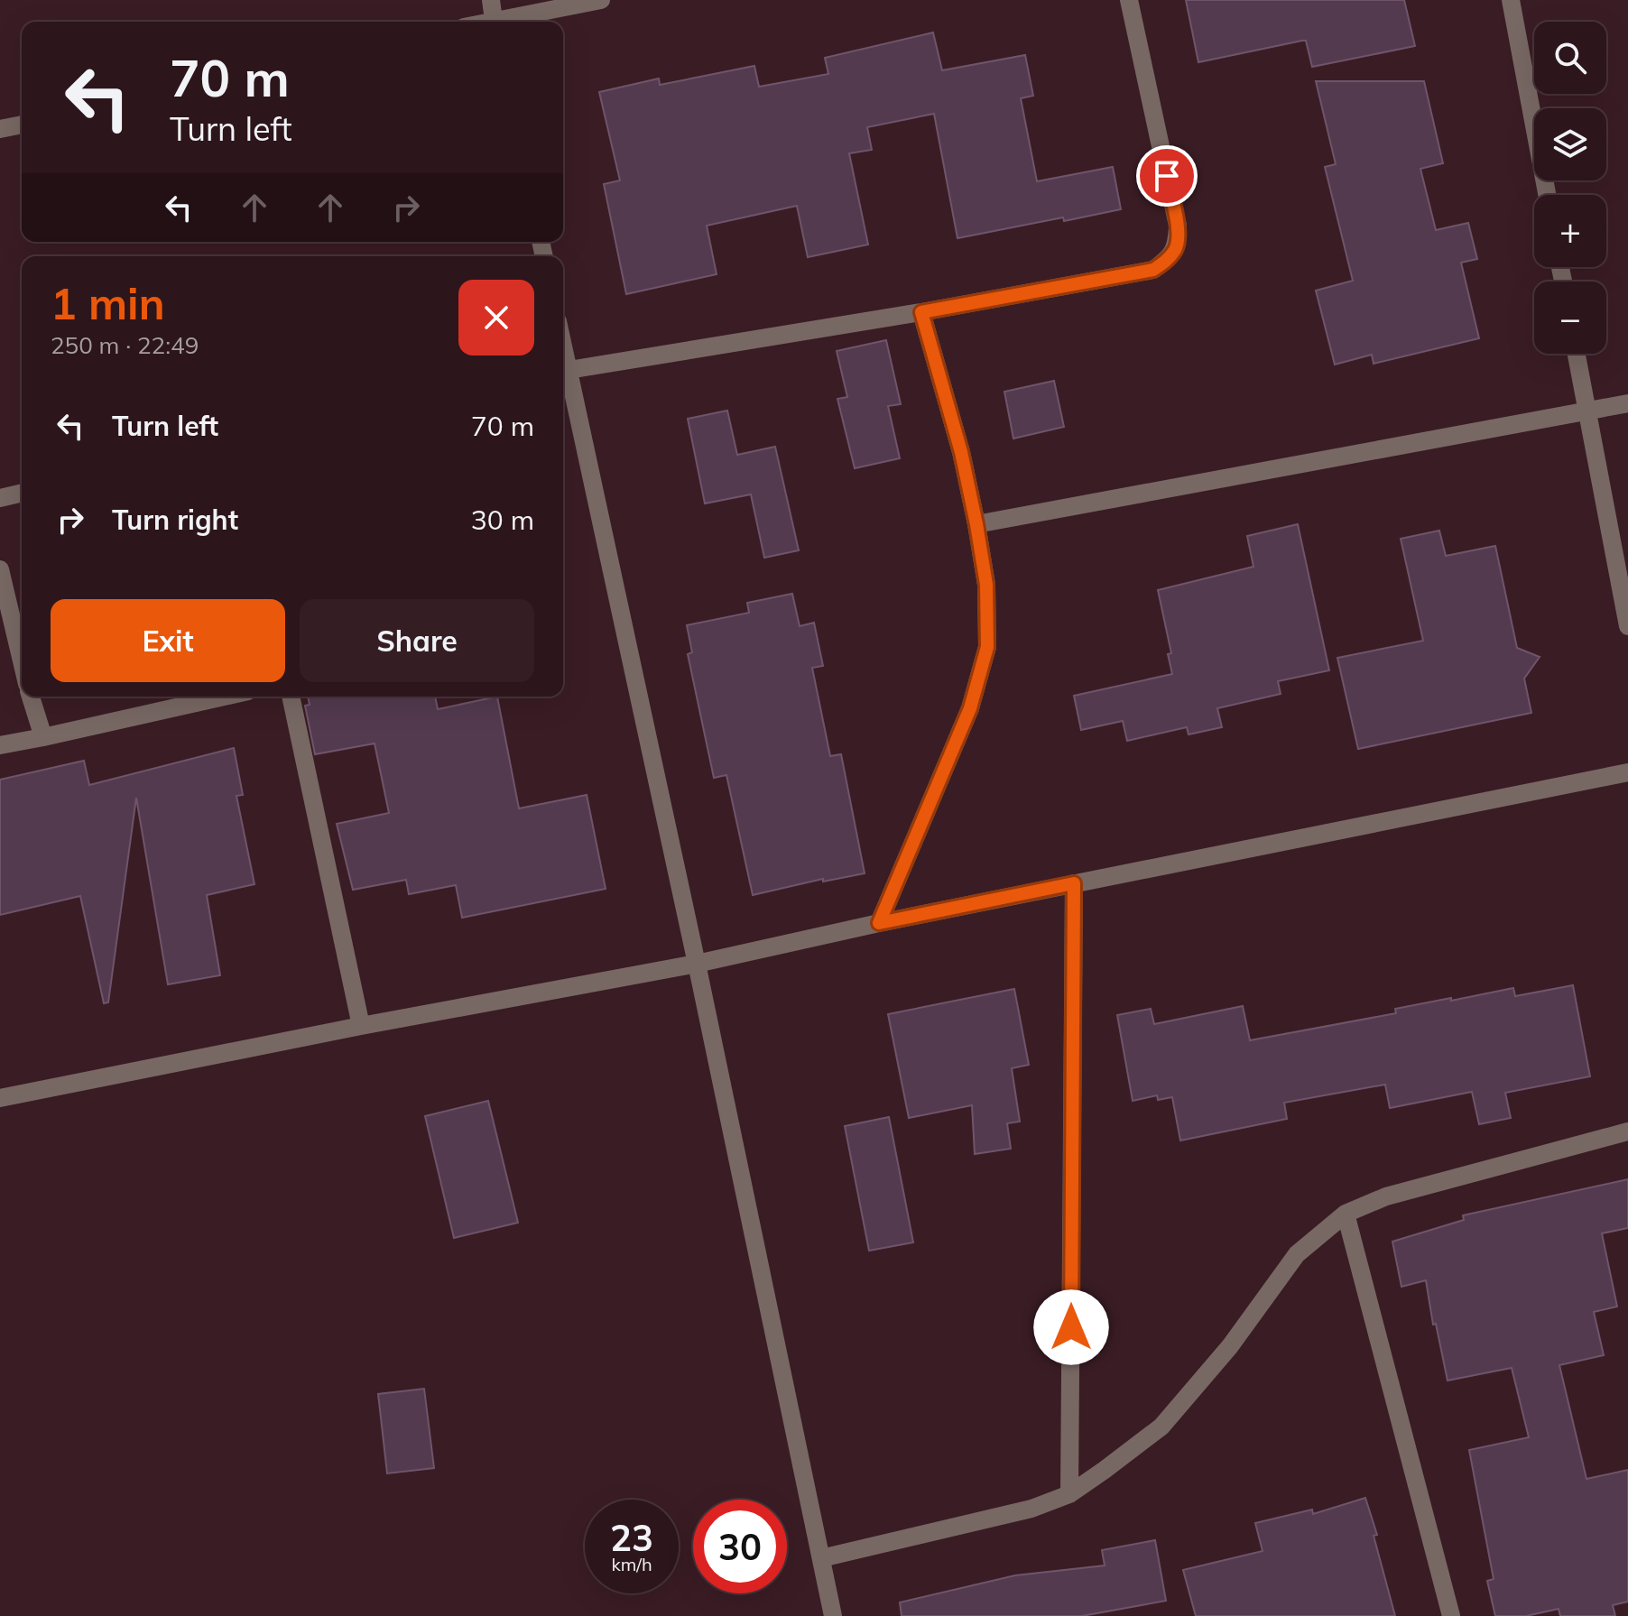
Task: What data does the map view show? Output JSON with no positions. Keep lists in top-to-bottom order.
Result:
{
  "page": {
    "map_buttons": ["+", "−"],
    "turn": ["70 m", "Turn left"],
    "heading": ["1 min", "250 m · 22:49"],
    "list": [
      {
        "name": "Turn left",
        "value": "70 m"
      },
      {
        "name": "Turn right",
        "value": "30 m"
      }
    ],
    "buttons": ["Exit", "Share"],
    "speed": "23 km/h",
    "limit": "30"
  }
}
